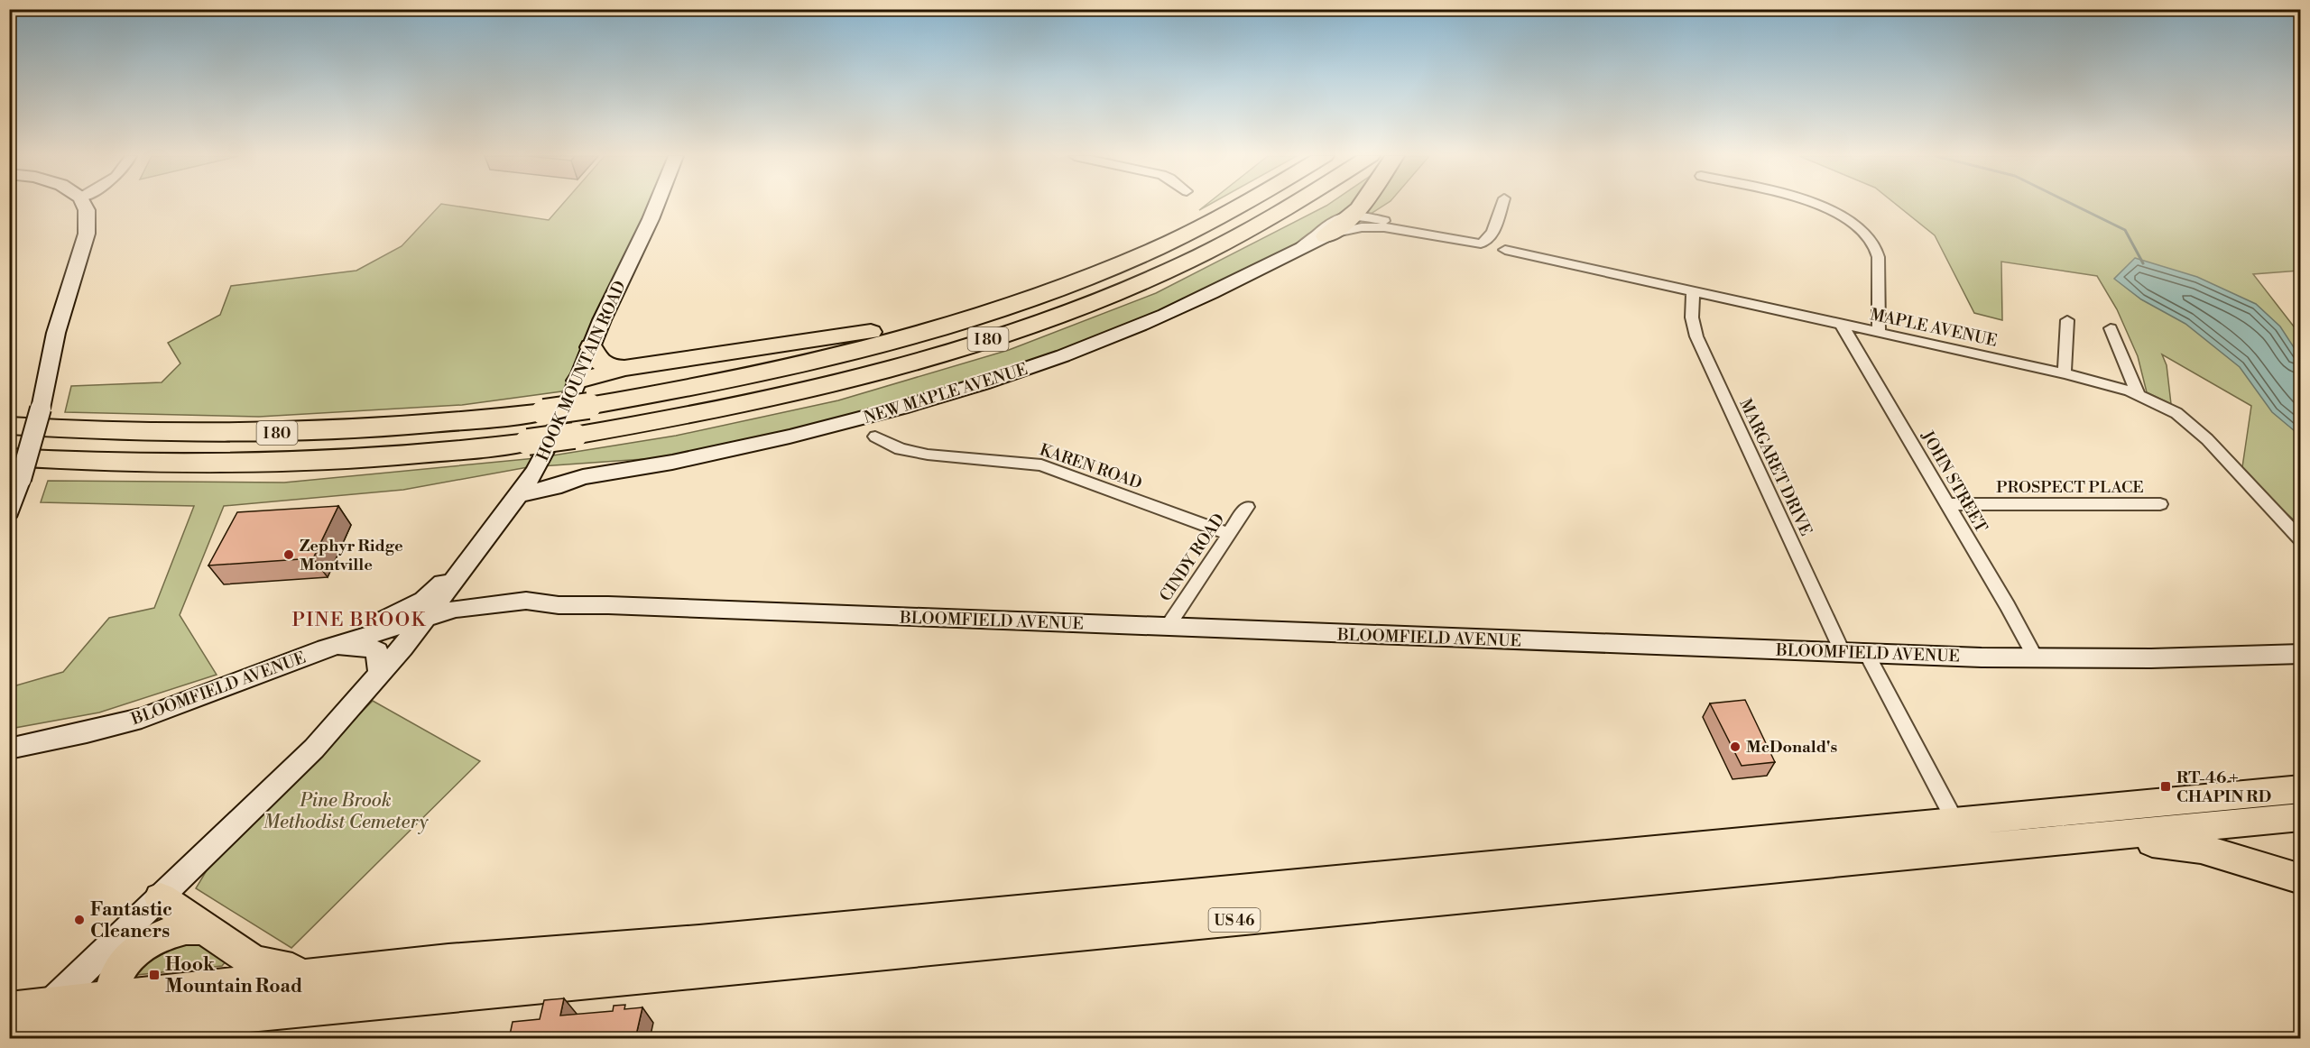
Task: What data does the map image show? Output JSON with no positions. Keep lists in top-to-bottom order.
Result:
{
  "streets": {
    "highway": ["I 80", "US 46"],
    "main road": ["HOOK MOUNTAIN ROAD", "NEW MAPLE AVENUE", "BLOOMFIELD AVENUE"],
    "street": [
      "MAPLE AVENUE",
      "KAREN ROAD",
      "MARGARET DRIVE",
      "JOHN STREET",
      "PROSPECT PLACE",
      "CINDY ROAD"
    ]
  },
  "crossings": [
    ["MAPLE AVENUE", "MARGARET DRIVE"],
    ["MAPLE AVENUE", "JOHN STREET"],
    ["HOOK MOUNTAIN ROAD", "NEW MAPLE AVENUE"],
    ["HOOK MOUNTAIN ROAD", "BLOOMFIELD AVENUE"],
    ["HOOK MOUNTAIN ROAD", "US 46"],
    ["KAREN ROAD", "CINDY ROAD"],
    ["MARGARET DRIVE", "BLOOMFIELD AVENUE"],
    ["JOHN STREET", "PROSPECT PLACE"],
    ["JOHN STREET", "BLOOMFIELD AVENUE"],
    ["CINDY ROAD", "BLOOMFIELD AVENUE"]
  ],
  "districts": ["PINE BROOK"],
  "parks": ["Pine Brook Methodist Cemetery"],
  "places": {
    "other": ["Zephyr Ridge Montville", "McDonald's", "Fantastic Cleaners"],
    "transit": ["RT-46 + CHAPIN RD", "Hook Mountain Road"]
  }
}
